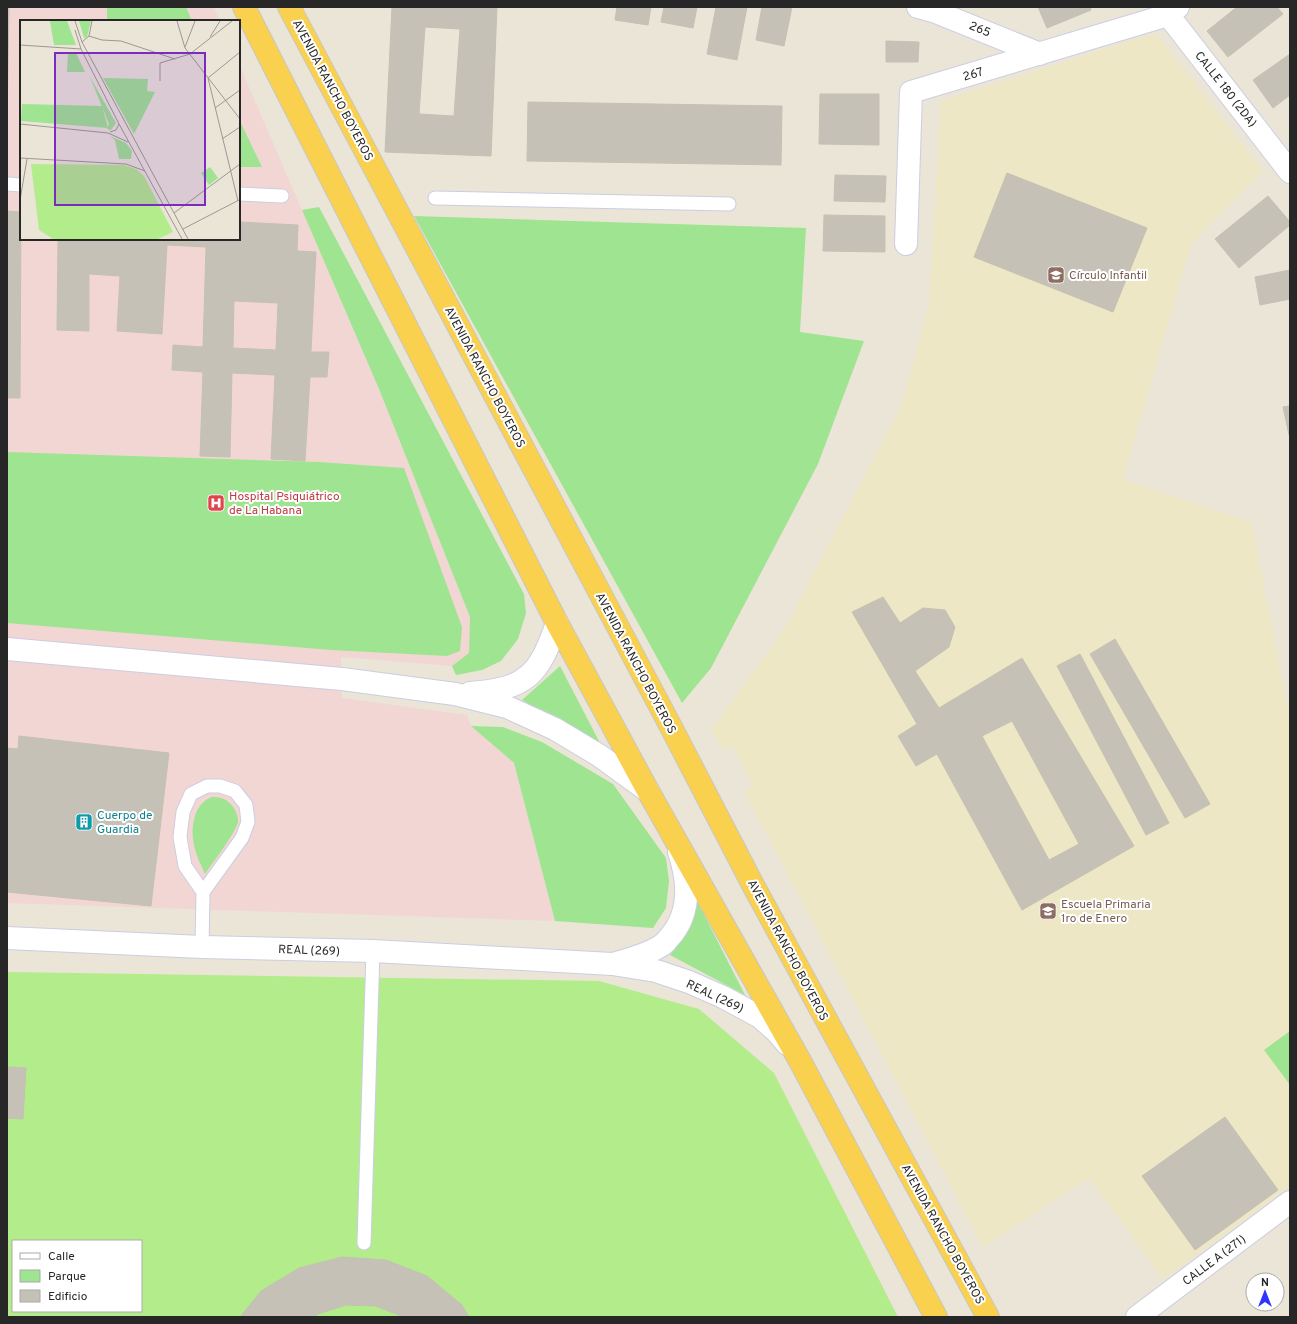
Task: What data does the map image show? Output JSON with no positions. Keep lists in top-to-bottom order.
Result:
{
  "streets": {
    "highway": ["AVENIDA RANCHO BOYEROS"],
    "street": [
      "265",
      "267",
      "CALLE 180 (2DA)",
      "REAL (269)",
      "CALLE A (271)"
    ]
  },
  "crossings": [
    ["265", "267"],
    ["267", "CALLE 180 (2DA)"]
  ],
  "places": {
    "school or university": ["Círculo Infantil", "Escuela Primaria 1ro de Enero"],
    "hospital": ["Hospital Psiquiátrico de La Habana"],
    "building": ["Cuerpo de Guardia"]
  },
  "legend": ["Calle", "Parque", "Edificio"],
  "north": "top"
}
